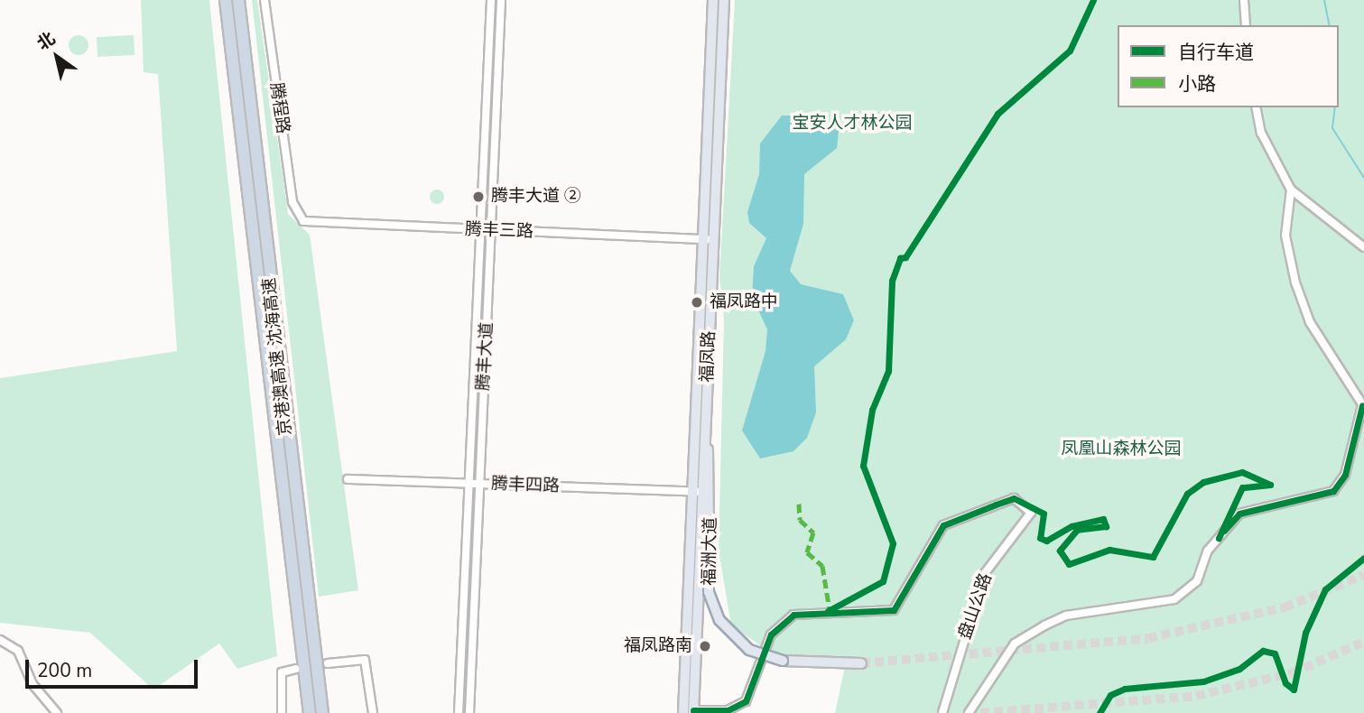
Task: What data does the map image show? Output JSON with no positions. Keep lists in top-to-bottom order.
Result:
{
  "streets": {
    "highway": ["京港澳高速 沈海高速"],
    "main road": ["福凤路", "福洲大道"],
    "street": [
      "腾程路",
      "腾丰三路",
      "腾丰大道",
      "腾丰四路",
      "盘山公路"
    ]
  },
  "crossings": [
    ["腾程路", "腾丰三路"],
    ["腾丰三路", "腾丰大道"],
    ["腾丰三路", "福凤路"],
    ["腾丰大道", "腾丰四路"],
    ["福凤路", "腾丰四路"],
    ["福凤路", "福洲大道"],
    ["福凤路", "盘山公路"]
  ],
  "parks": ["宝安人才林公园", "凤凰山森林公园"],
  "places": ["腾丰大道 ②", "福凤路中", "福凤路南"],
  "legend": ["自行车道", "小路"],
  "scale_bar": "200 m",
  "north": "top left"
}
